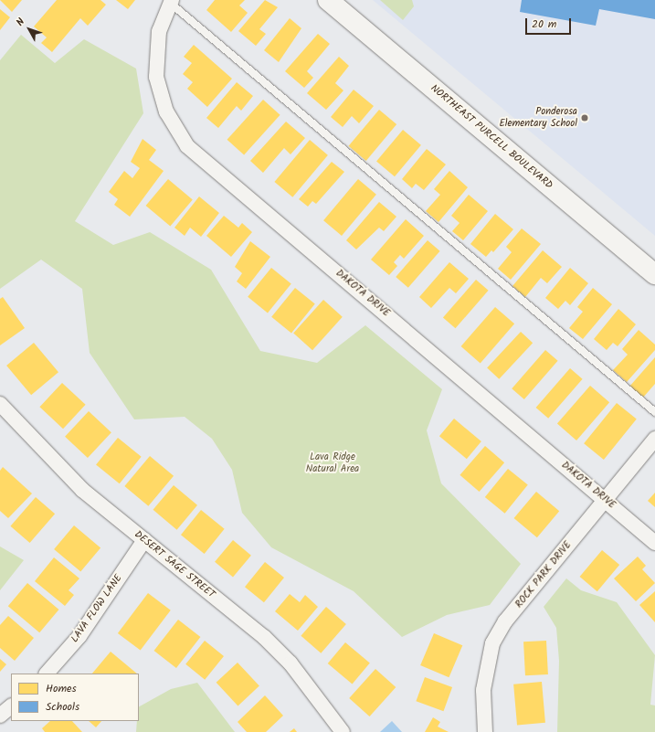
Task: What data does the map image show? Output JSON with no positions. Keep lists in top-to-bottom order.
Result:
{
  "streets": {
    "street": [
      "NORTHEAST PURCELL BOULEVARD",
      "DAKOTA DRIVE",
      "DESERT SAGE STREET",
      "ROCK PARK DRIVE",
      "LAVA FLOW LANE"
    ]
  },
  "crossings": [
    ["DAKOTA DRIVE", "ROCK PARK DRIVE"],
    ["DESERT SAGE STREET", "LAVA FLOW LANE"]
  ],
  "parks": ["Lava Ridge Natural Area"],
  "places": ["Ponderosa Elementary School"],
  "legend": ["Homes", "Schools"],
  "scale_bar": "20 m",
  "north": "top left"
}
